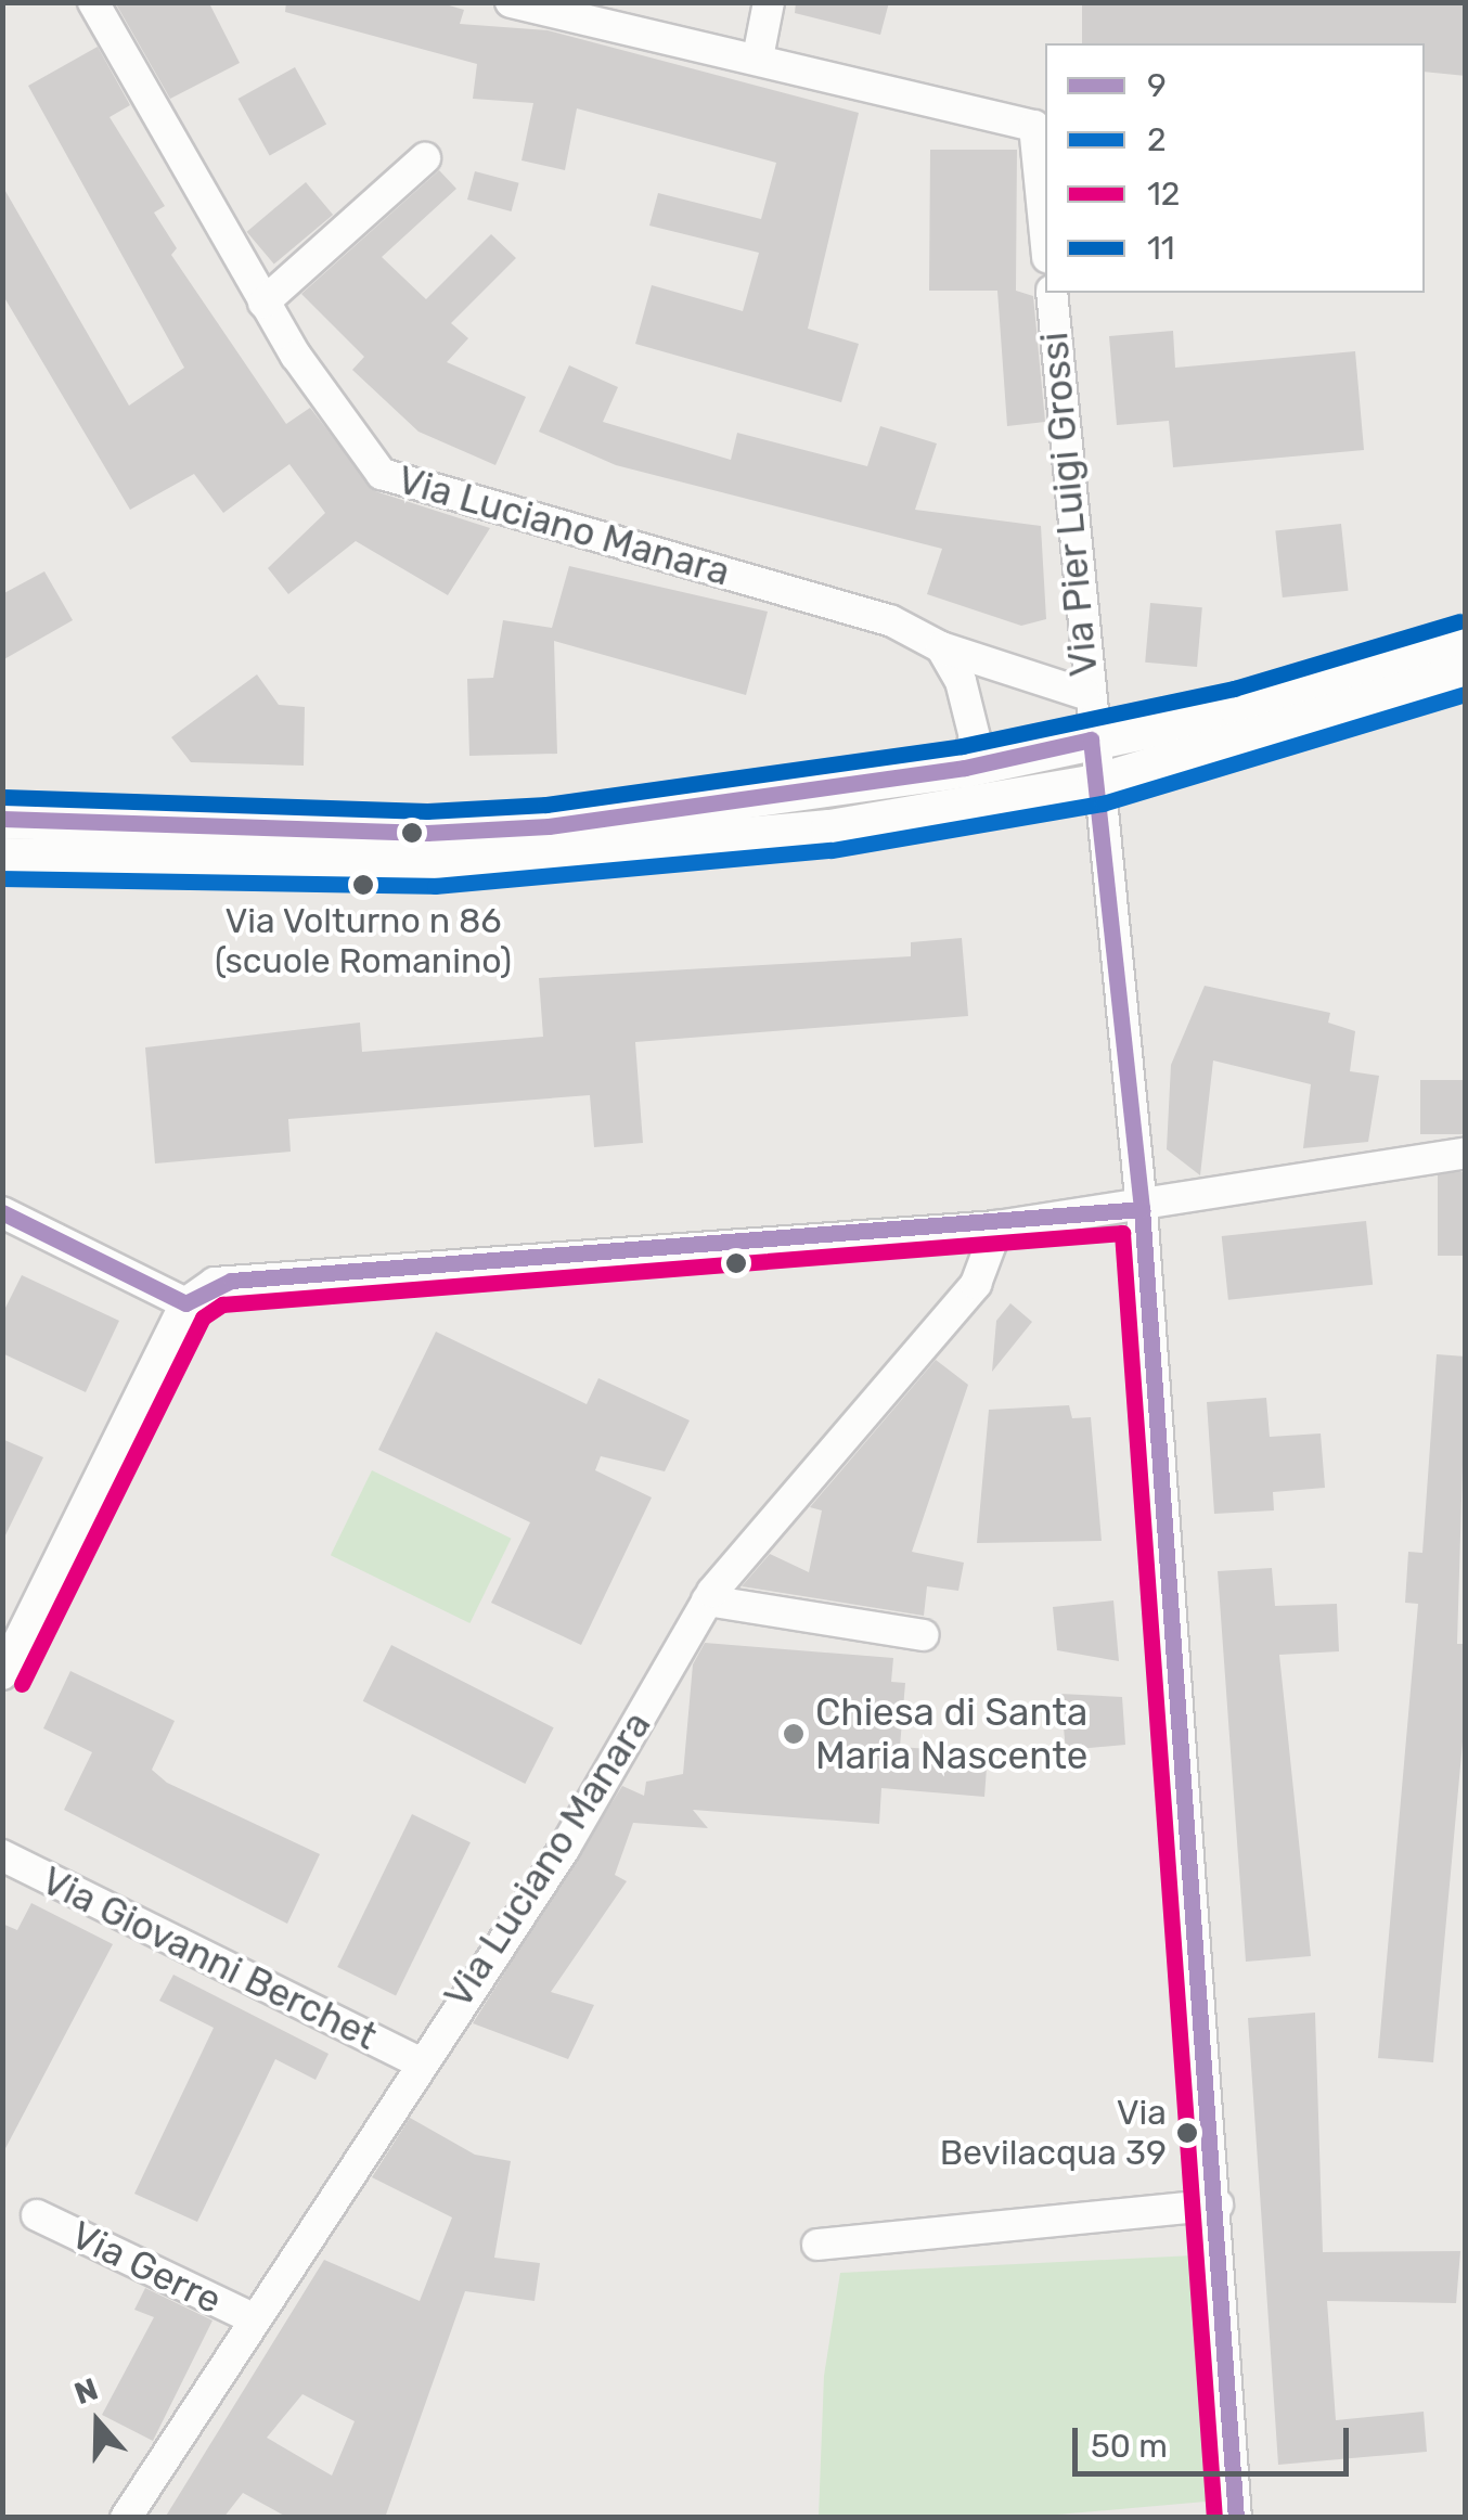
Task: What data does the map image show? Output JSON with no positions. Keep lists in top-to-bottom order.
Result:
{
  "streets": {
    "street": [
      "Via Pier Luigi Grossi",
      "Via Luciano Manara",
      "Via Giovanni Berchet",
      "Via Gerre"
    ]
  },
  "crossings": [
    ["Via Pier Luigi Grossi", "Via Luciano Manara"],
    ["Via Luciano Manara", "Via Giovanni Berchet"],
    ["Via Luciano Manara", "Via Gerre"]
  ],
  "places": ["Via Volturno n 86 (scuole Romanino)", "Chiesa di Santa Maria Nascente", "Via Bevilacqua 39"],
  "lines": [
    "transit line 11",
    "transit line 2",
    "transit line 9",
    "transit line 12"
  ],
  "legend": [
    "9",
    "2",
    "12",
    "11"
  ],
  "scale_bar": "50 m",
  "north": "top"
}
